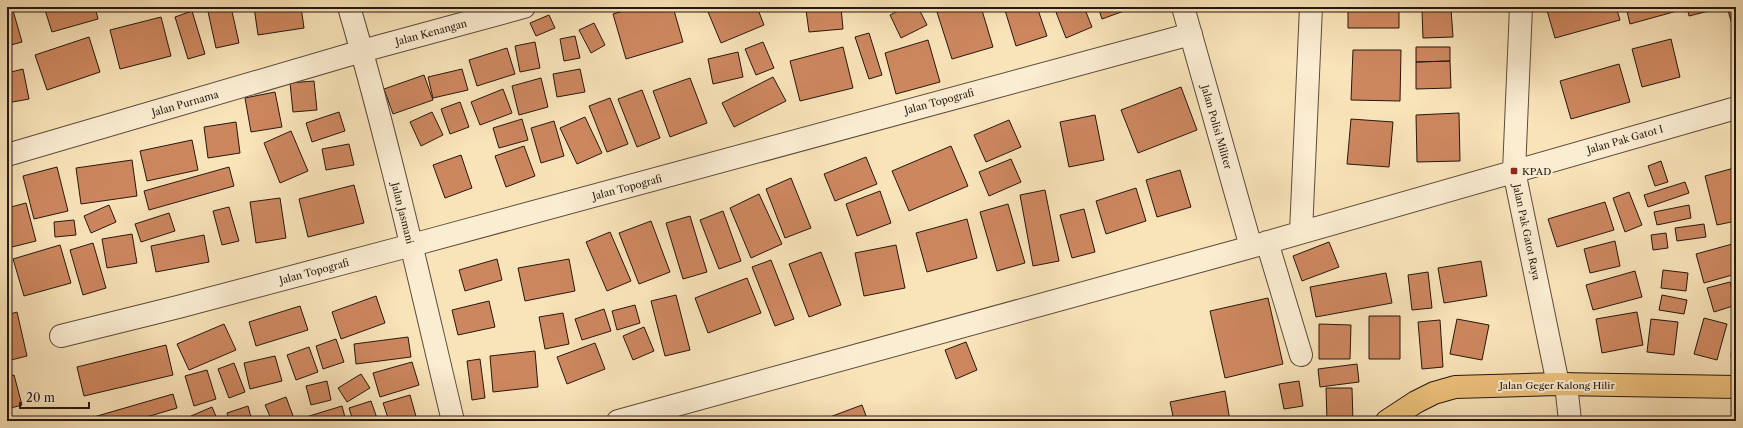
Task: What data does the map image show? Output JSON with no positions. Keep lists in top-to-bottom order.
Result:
{
  "streets": {
    "main road": ["Jalan Geger Kalong Hilir"],
    "street": [
      "Jalan Kenangan",
      "Jalan Topografi",
      "Jalan Purnama",
      "Jalan Polisi Militer",
      "Jalan Pak Gatot I",
      "Jalan Jasmani",
      "Jalan Pak Gatot Raya"
    ]
  },
  "crossings": [
    ["Jalan Kenangan", "Jalan Purnama"],
    ["Jalan Kenangan", "Jalan Jasmani"],
    ["Jalan Topografi", "Jalan Polisi Militer"],
    ["Jalan Topografi", "Jalan Jasmani"],
    ["Jalan Purnama", "Jalan Jasmani"],
    ["Jalan Polisi Militer", "Jalan Pak Gatot I"],
    ["Jalan Pak Gatot I", "Jalan Pak Gatot Raya"],
    ["Jalan Pak Gatot Raya", "Jalan Geger Kalong Hilir"]
  ],
  "places": {
    "transit": ["KPAD"]
  },
  "scale_bar": "20 m"
}
